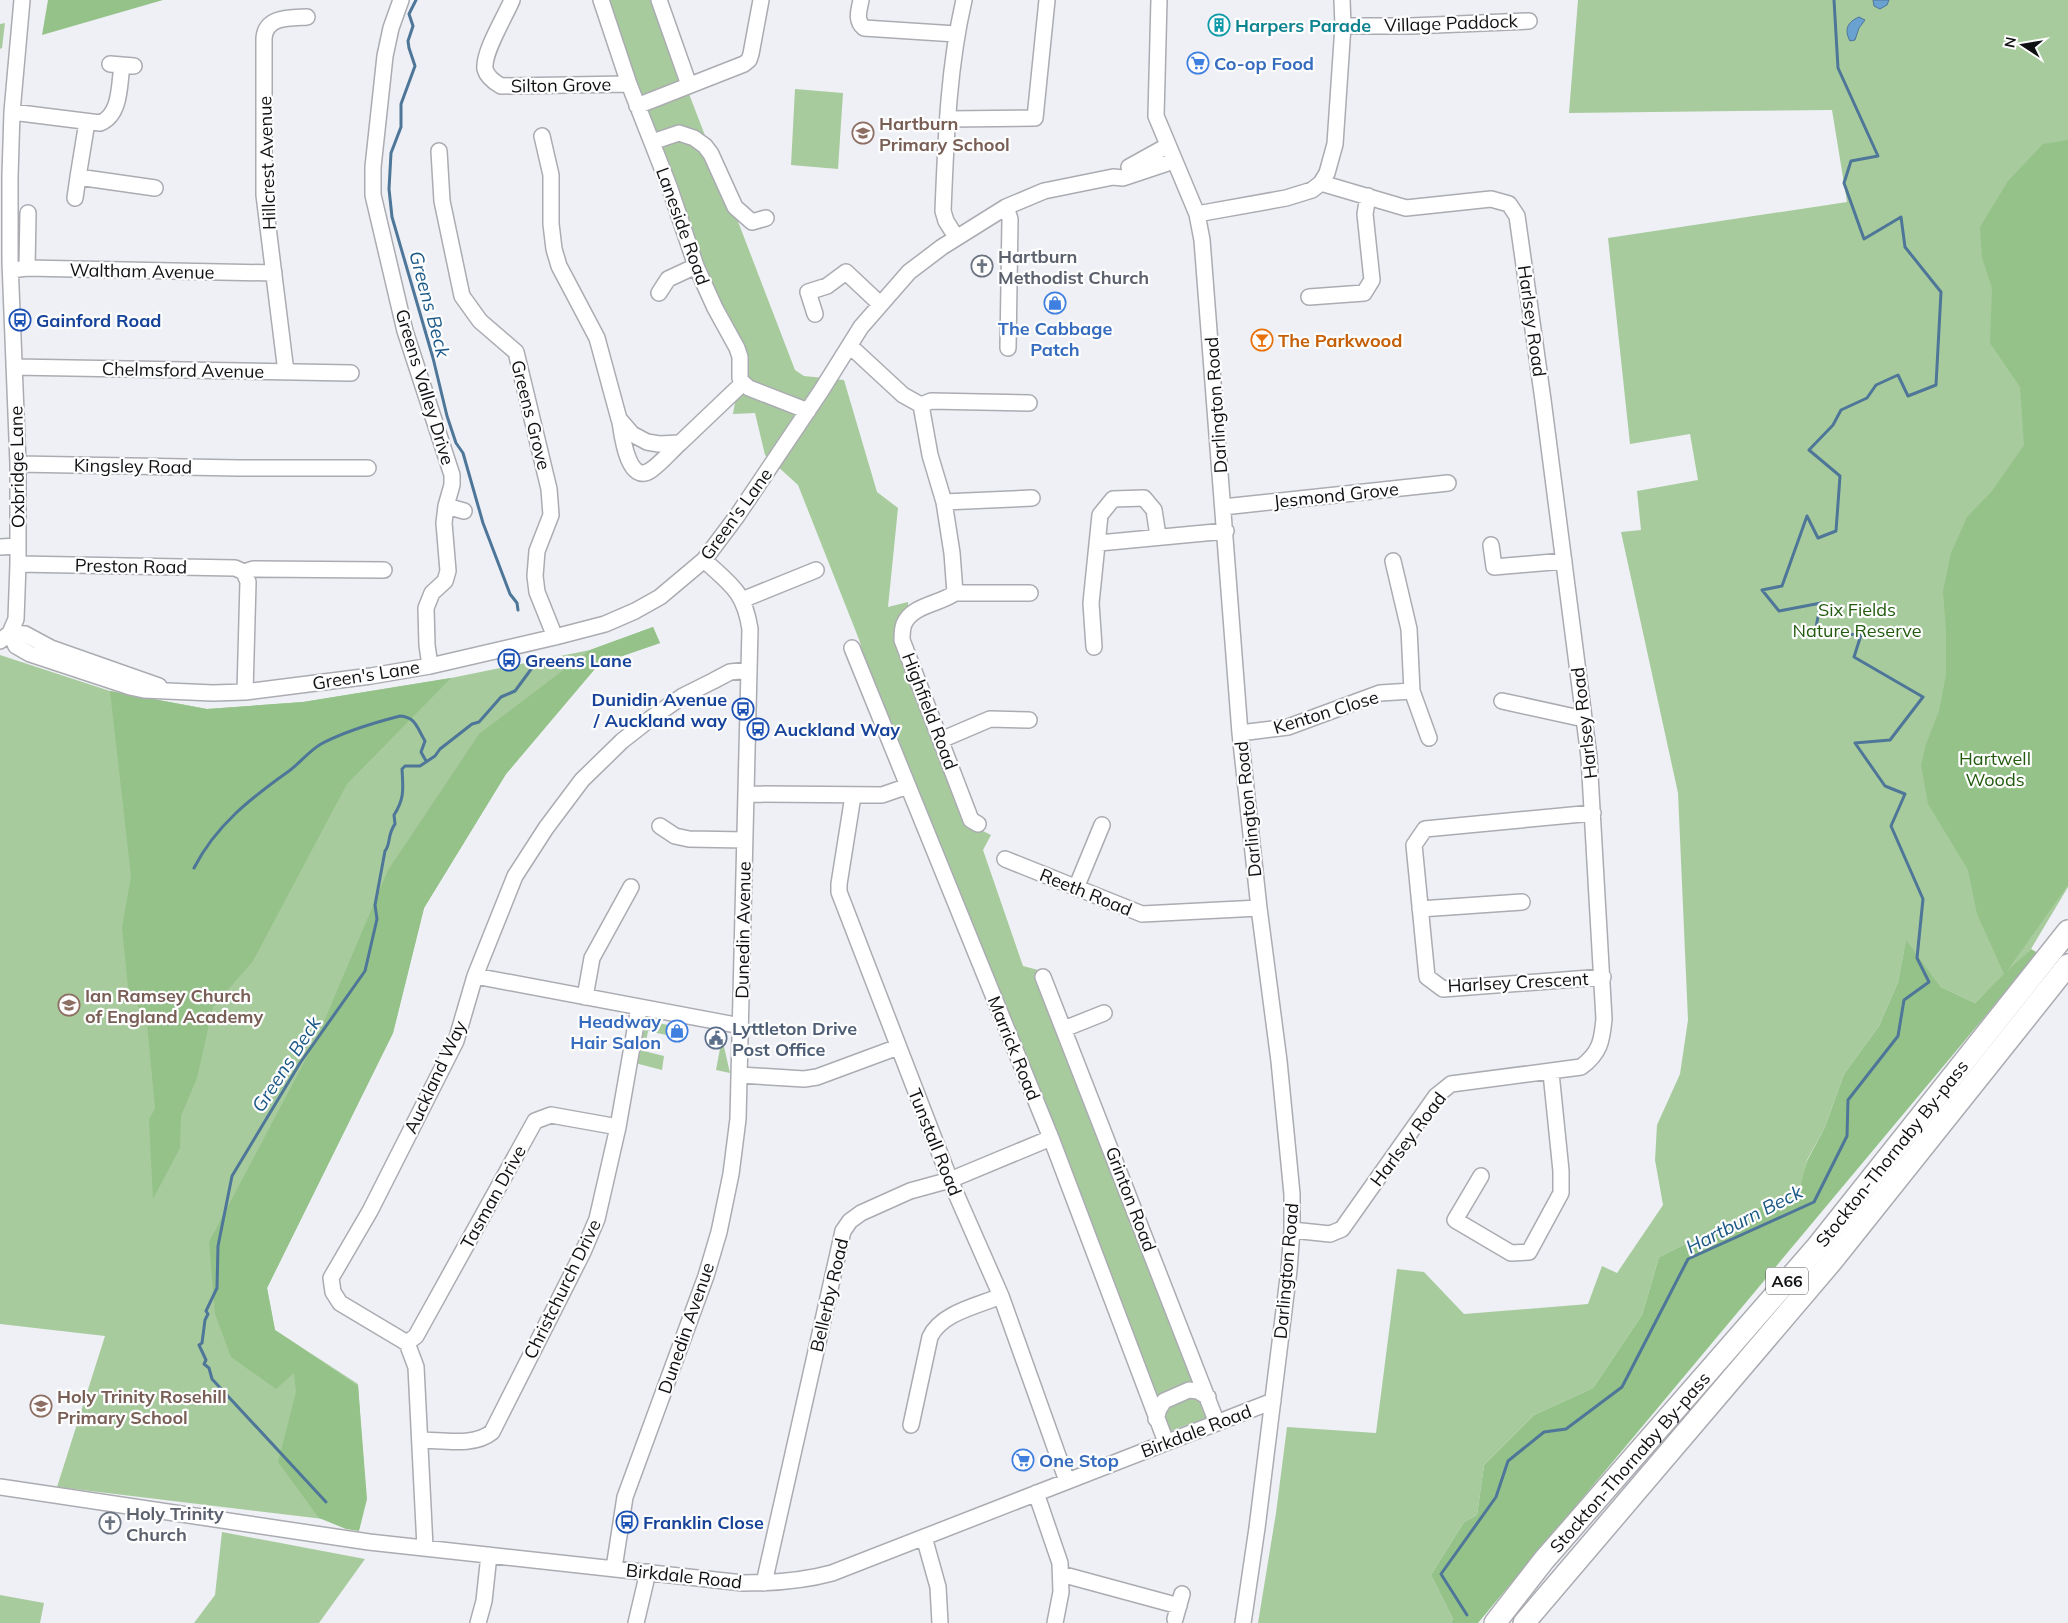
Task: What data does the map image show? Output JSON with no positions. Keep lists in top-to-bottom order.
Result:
{
  "streets": {
    "highway": ["Stockton-Thornaby By-pass", "A66"],
    "street": [
      "Village Paddock",
      "Silton Grove",
      "Hillcrest Avenue",
      "Laneside Road",
      "Waltham Avenue",
      "Harlsey Road",
      "Chelmsford Avenue",
      "Greens Valley Drive",
      "Darlington Road",
      "Greens Grove",
      "Kingsley Road",
      "Oxbridge Lane",
      "Jesmond Grove",
      "Green's Lane",
      "Preston Road",
      "Highfield Road",
      "Kenton Close",
      "Reeth Road",
      "Dunedin Avenue",
      "Harlsey Crescent",
      "Marrick Road",
      "Auckland Way",
      "Tunstall Road",
      "Tasman Drive",
      "Grinton Road",
      "Christchurch Drive",
      "Bellerby Road",
      "Birkdale Road"
    ]
  },
  "crossings": [
    ["Silton Grove", "Laneside Road"],
    ["Hillcrest Avenue", "Waltham Avenue"],
    ["Hillcrest Avenue", "Chelmsford Avenue"],
    ["Waltham Avenue", "Oxbridge Lane"],
    ["Harlsey Road", "Darlington Road"],
    ["Harlsey Road", "Harlsey Crescent"],
    ["Chelmsford Avenue", "Oxbridge Lane"],
    ["Greens Valley Drive", "Green's Lane"],
    ["Darlington Road", "Jesmond Grove"],
    ["Darlington Road", "Green's Lane"],
    ["Darlington Road", "Kenton Close"],
    ["Darlington Road", "Reeth Road"],
    ["Darlington Road", "Birkdale Road"],
    ["Greens Grove", "Green's Lane"],
    ["Kingsley Road", "Oxbridge Lane"],
    ["Oxbridge Lane", "Green's Lane"],
    ["Oxbridge Lane", "Preston Road"],
    ["Green's Lane", "Dunedin Avenue"],
    ["Dunedin Avenue", "Auckland Way"],
    ["Dunedin Avenue", "Birkdale Road"],
    ["Marrick Road", "Bellerby Road"],
    ["Marrick Road", "Birkdale Road"],
    ["Auckland Way", "Tasman Drive"],
    ["Tunstall Road", "Bellerby Road"],
    ["Tunstall Road", "Birkdale Road"],
    ["Tasman Drive", "Christchurch Drive"],
    ["Grinton Road", "Birkdale Road"],
    ["Bellerby Road", "Birkdale Road"]
  ],
  "water": ["Greens Beck", "Hartburn Beck"],
  "parks": ["Six Fields Nature Reserve", "Hartwell Woods"],
  "places": {
    "building": ["Harpers Parade"],
    "supermarket": ["Co-op Food", "One Stop"],
    "school or university": ["Hartburn Primary School", "Ian Ramsey Church of England Academy", "Holy Trinity Rosehill Primary School"],
    "church": ["Hartburn Methodist Church", "Holy Trinity Church"],
    "shop": ["The Cabbage Patch", "Headway Hair Salon"],
    "bus stop": [
      "Gainford Road",
      "Greens Lane",
      "Dunidin Avenue / Auckland way",
      "Auckland Way",
      "Franklin Close"
    ],
    "bar": ["The Parkwood"],
    "public building": ["Lyttleton Drive Post Office"]
  },
  "north": "left"
}
